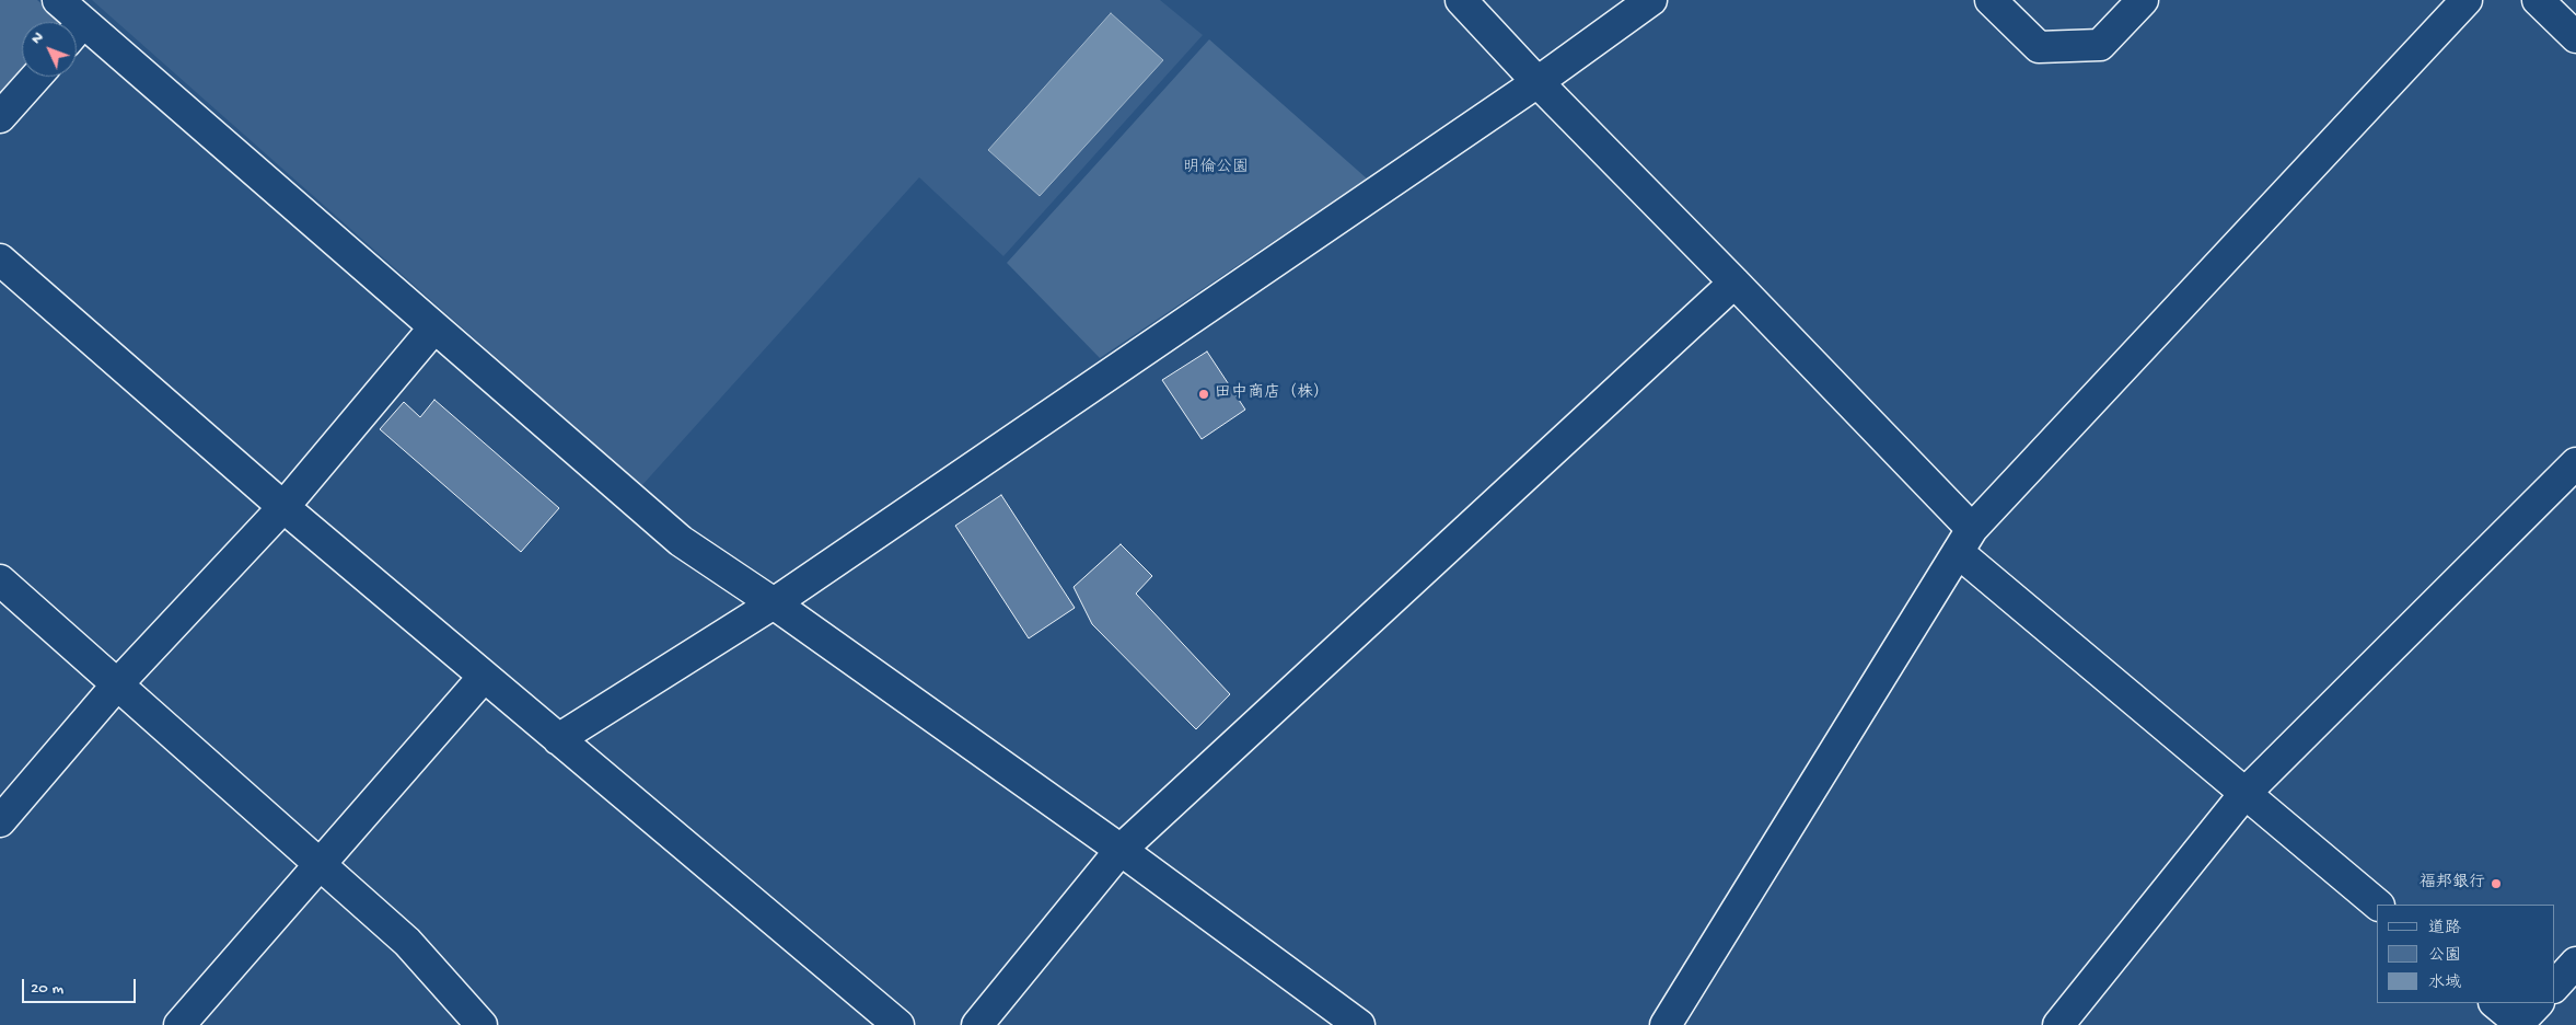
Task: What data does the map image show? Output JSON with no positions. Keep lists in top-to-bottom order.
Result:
{
  "parks": ["明倫公園"],
  "places": ["田中商店（株）", "福邦銀行"],
  "legend": ["道路", "公園", "水域"],
  "scale_bar": "20 m",
  "north": "top left"
}
